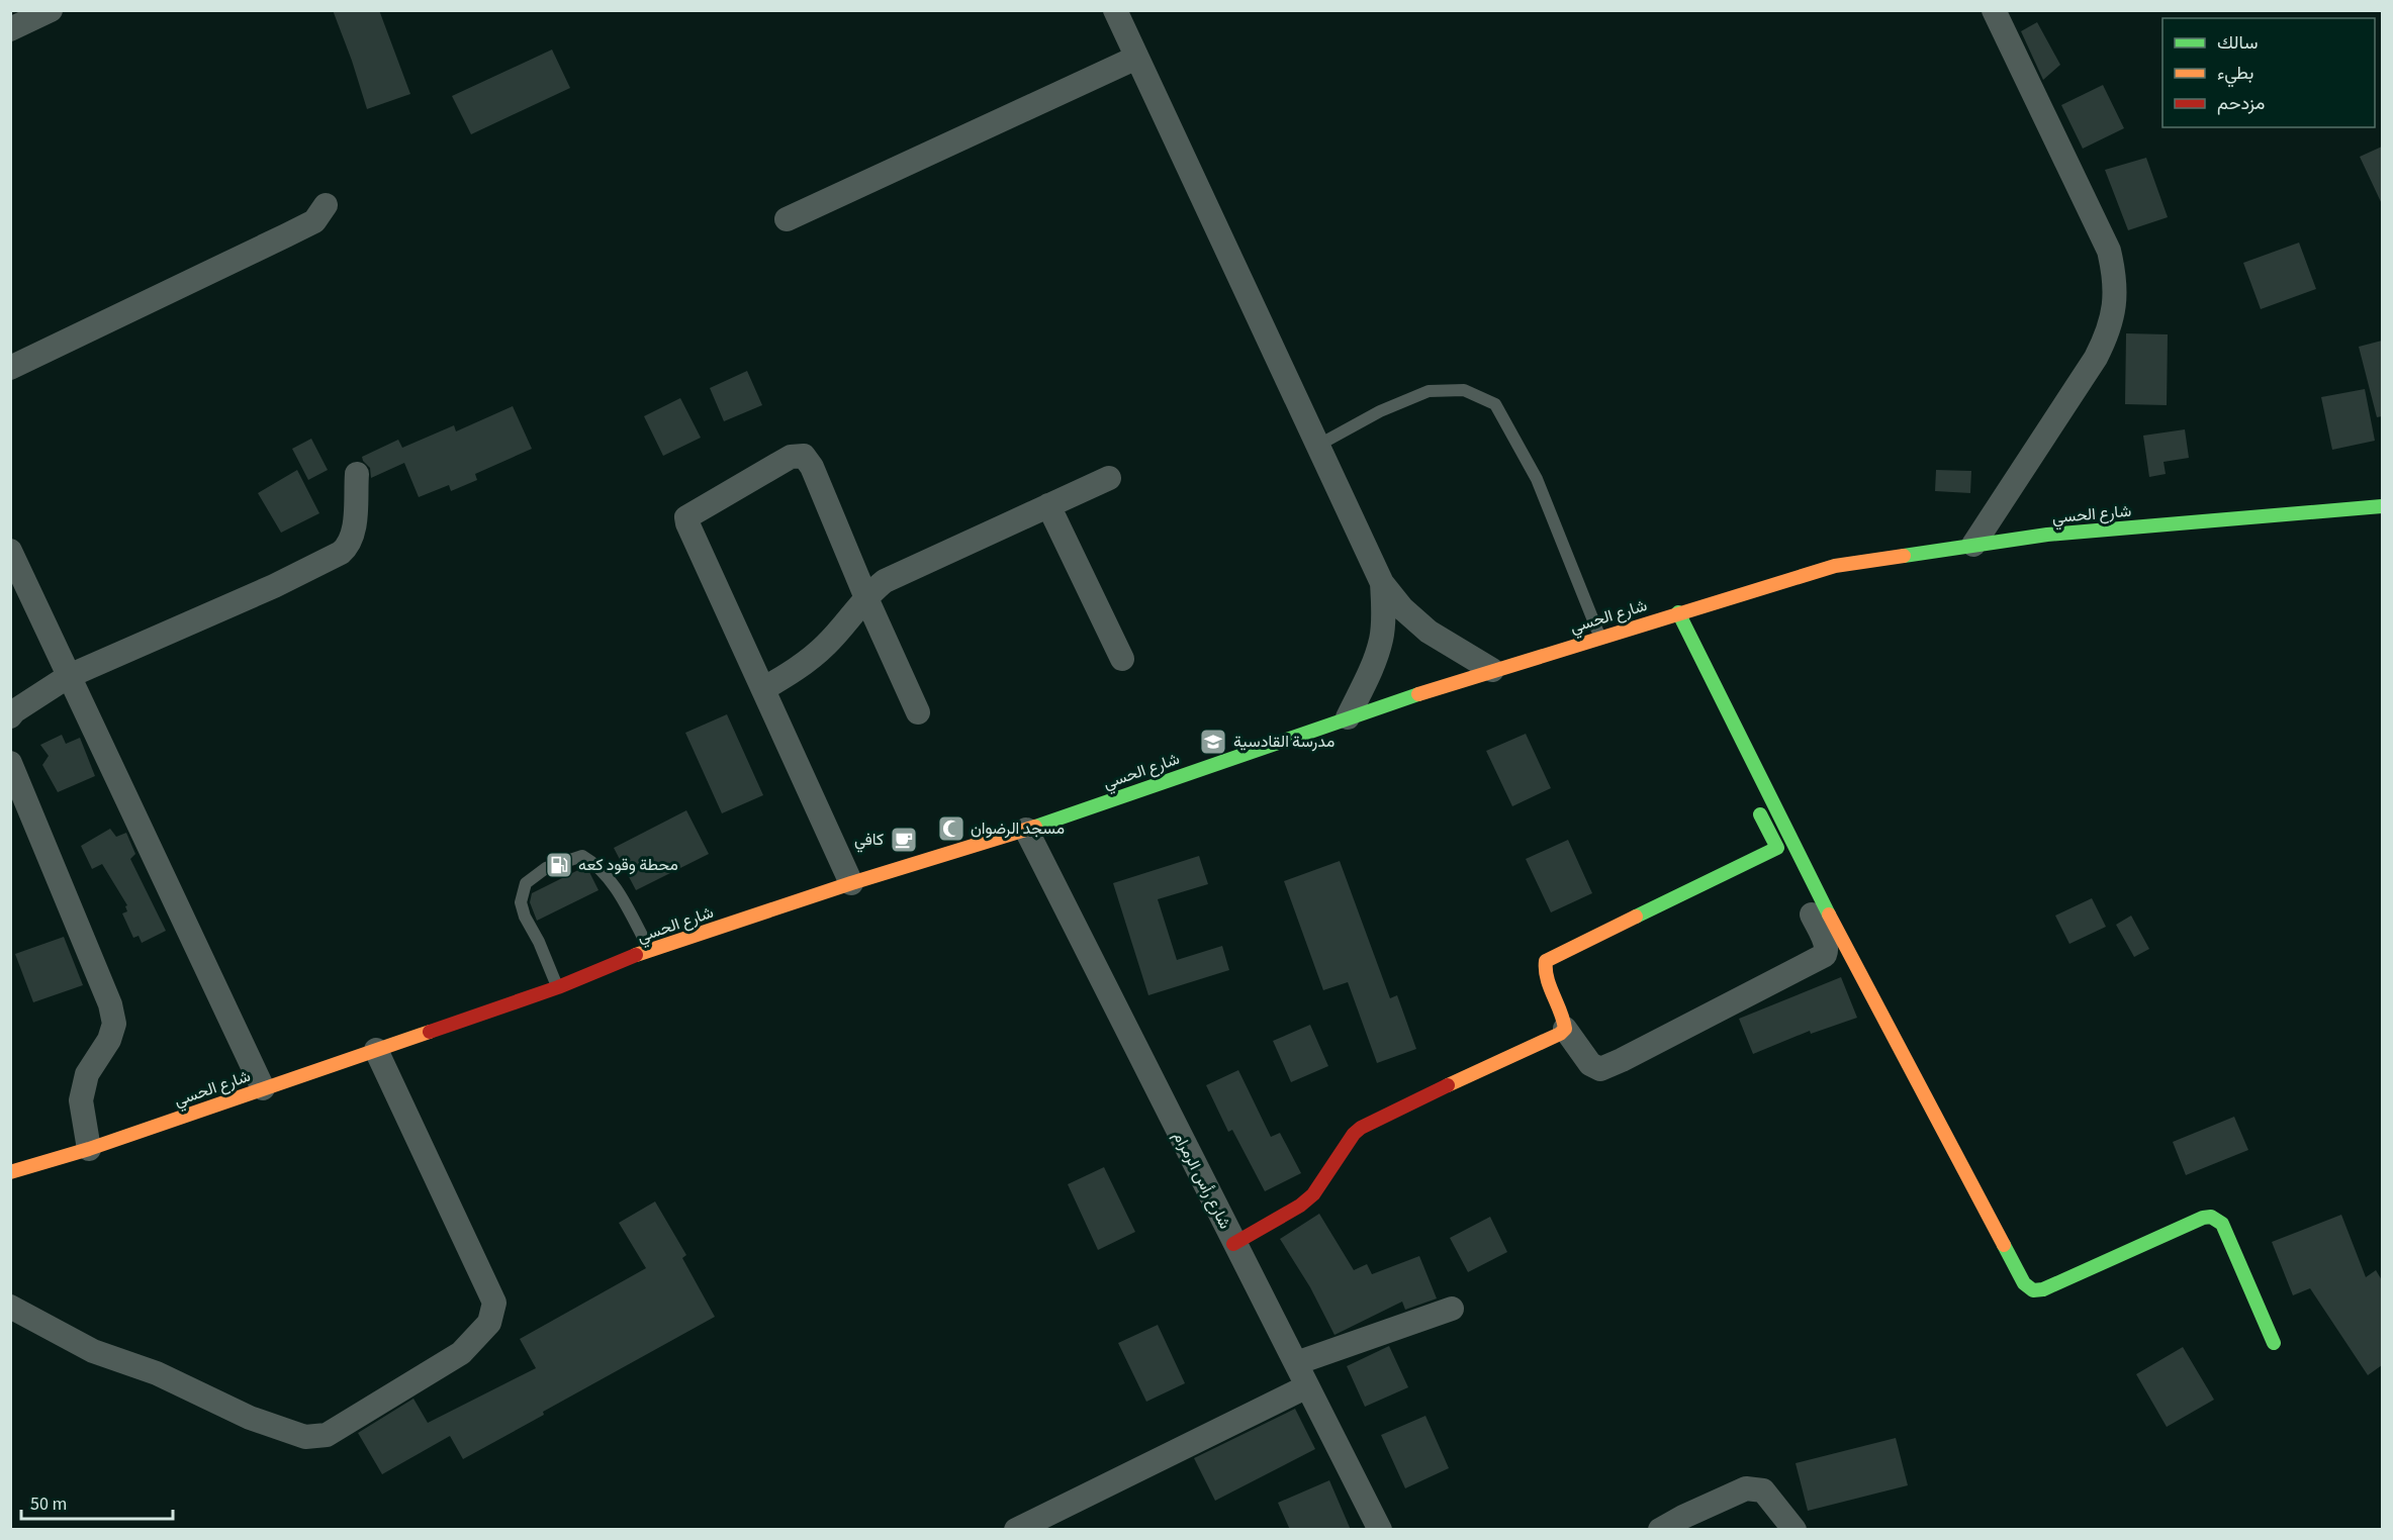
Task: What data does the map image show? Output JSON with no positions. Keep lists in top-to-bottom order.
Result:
{
  "streets": {
    "street": ["شارع الحسي", "شارع رأس الرمرام"]
  },
  "crossings": [
    ["شارع الحسي", "شارع رأس الرمرام"]
  ],
  "places": {
    "school or university": ["مدرسة القادسية"],
    "mosque": ["مسجد الرضوان"],
    "cafe": ["كافي"],
    "fuel station": ["محطة وقود كعه"]
  },
  "legend": ["سالك", "بطيء", "مزدحم"],
  "scale_bar": "50 m"
}
